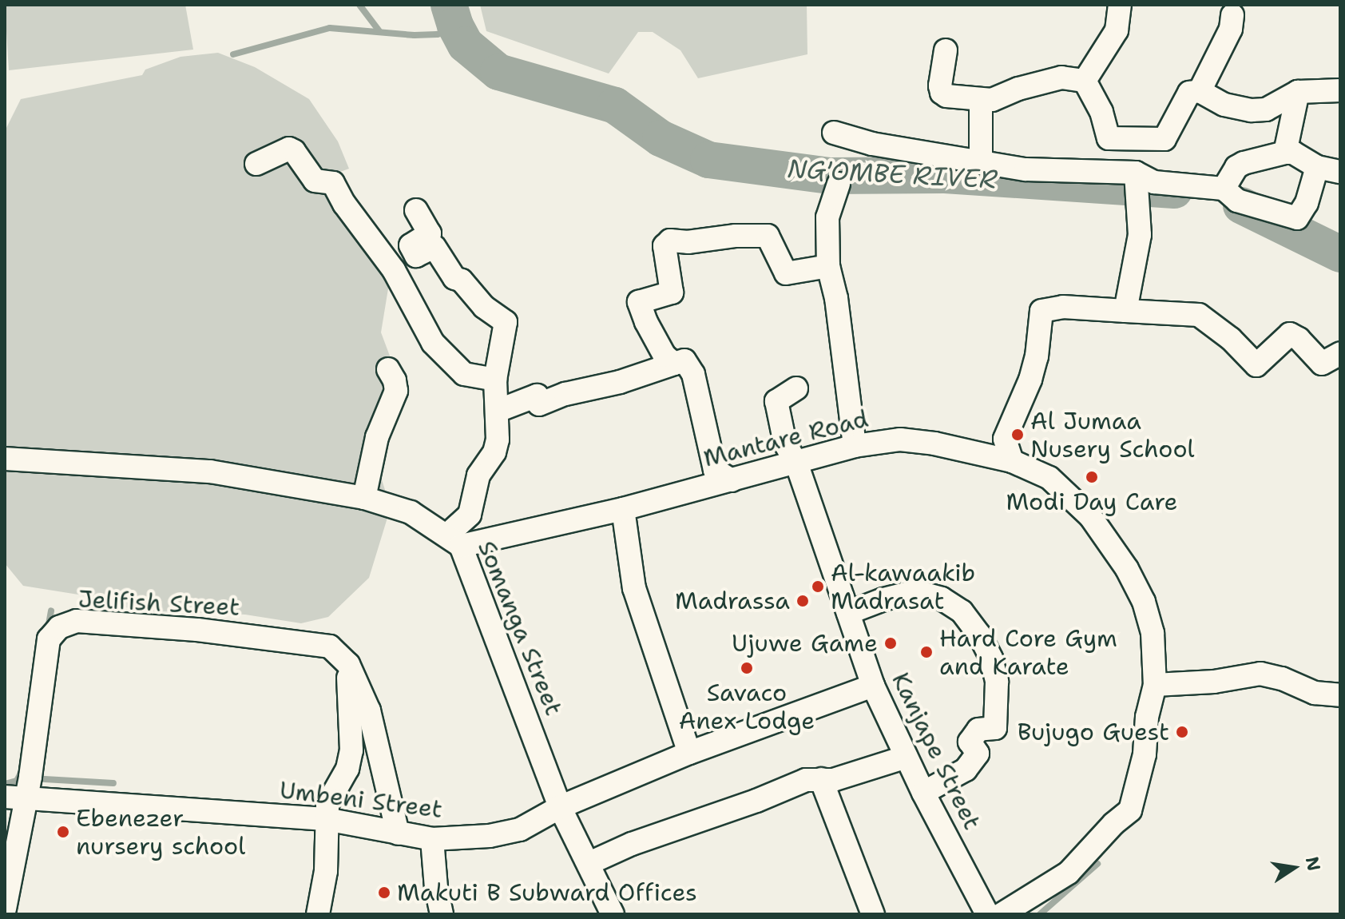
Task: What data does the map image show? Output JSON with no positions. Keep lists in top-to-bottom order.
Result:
{
  "streets": {
    "street": [
      "Mantare Road",
      "Jelifish Street",
      "Somanga Street",
      "Kanjape Street",
      "Umbeni Street"
    ]
  },
  "crossings": [
    ["Mantare Road", "Somanga Street"],
    ["Mantare Road", "Kanjape Street"],
    ["Jelifish Street", "Umbeni Street"],
    ["Somanga Street", "Umbeni Street"],
    ["Kanjape Street", "Umbeni Street"]
  ],
  "water": ["NG'OMBE RIVER"],
  "places": [
    "Al Jumaa Nusery School",
    "Modi Day Care",
    "Al-kawaakib Madrasat",
    "Madrassa",
    "Ujuwe Game",
    "Hard Core Gym and Karate",
    "Savaco Anex Lodge",
    "Bujugo Guest",
    "Ebenezer nursery school",
    "Makuti B Subward Offices"
  ],
  "north": "right"
}
